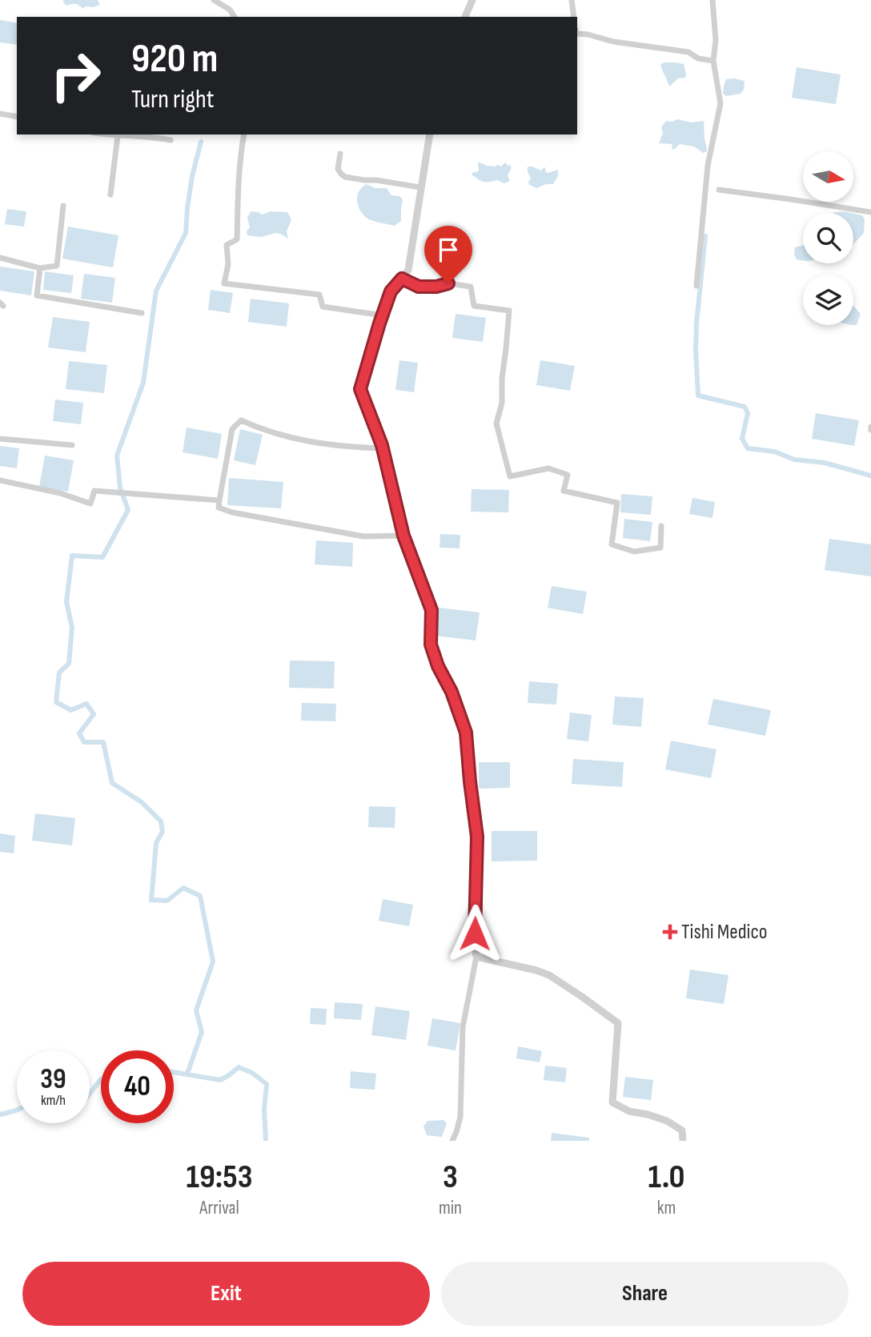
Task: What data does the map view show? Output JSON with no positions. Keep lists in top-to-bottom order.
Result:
{
  "places": {
    "health": ["Tishi Medico"]
  },
  "north": "right",
  "page": {
    "turn": ["920 m", "Turn right"],
    "speed": "39 km/h",
    "limit": "40",
    "eta": [
      "19:53",
      "Arrival",
      "3",
      "min",
      "1.0",
      "km"
    ],
    "buttons": ["Exit", "Share"]
  }
}
